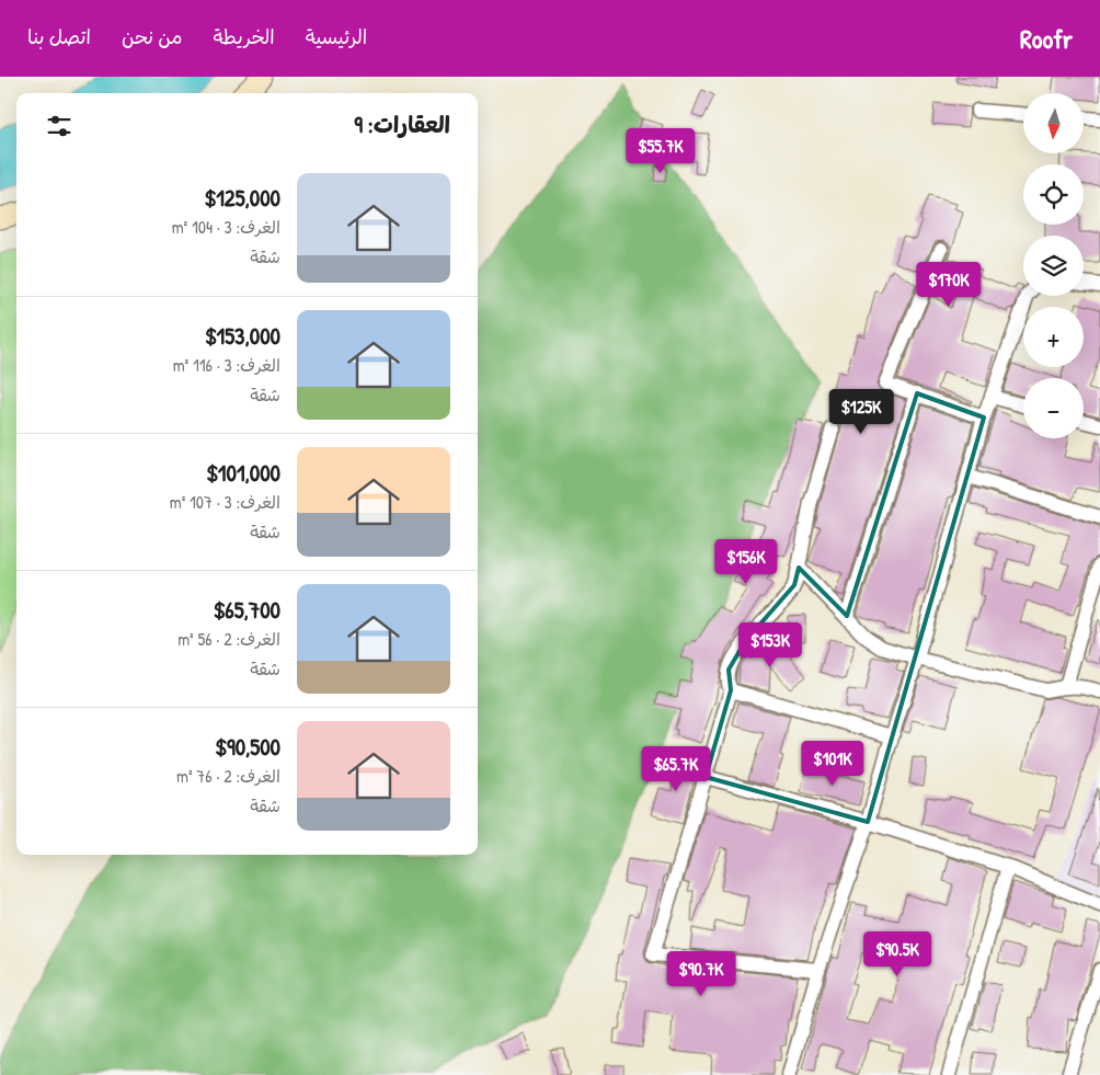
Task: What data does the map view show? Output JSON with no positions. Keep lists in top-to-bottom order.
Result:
{
  "north": "bottom",
  "page": {
    "header": "Roofr",
    "nav": [
      "الرئيسية",
      "الخريطة",
      "من نحن",
      "اتصل بنا"
    ],
    "map_buttons": ["+", "−"],
    "heading": "العقارات: 9",
    "price": [
      "$55.7K",
      "$170K",
      "$125K",
      "$156K",
      "$153K",
      "$101K",
      "$65.7K",
      "$90.5K",
      "$90.7K"
    ],
    "list": [
      {
        "name": "$125,000",
        "note": "الغرف: 3 · 104 m² · شقة"
      },
      {
        "name": "$153,000",
        "note": "الغرف: 3 · 116 m² · شقة"
      },
      {
        "name": "$101,000",
        "note": "الغرف: 3 · 107 m² · شقة"
      },
      {
        "name": "$65,700",
        "note": "الغرف: 2 · 56 m² · شقة"
      },
      {
        "name": "$90,500",
        "note": "الغرف: 2 · 76 m² · شقة"
      }
    ]
  }
}
